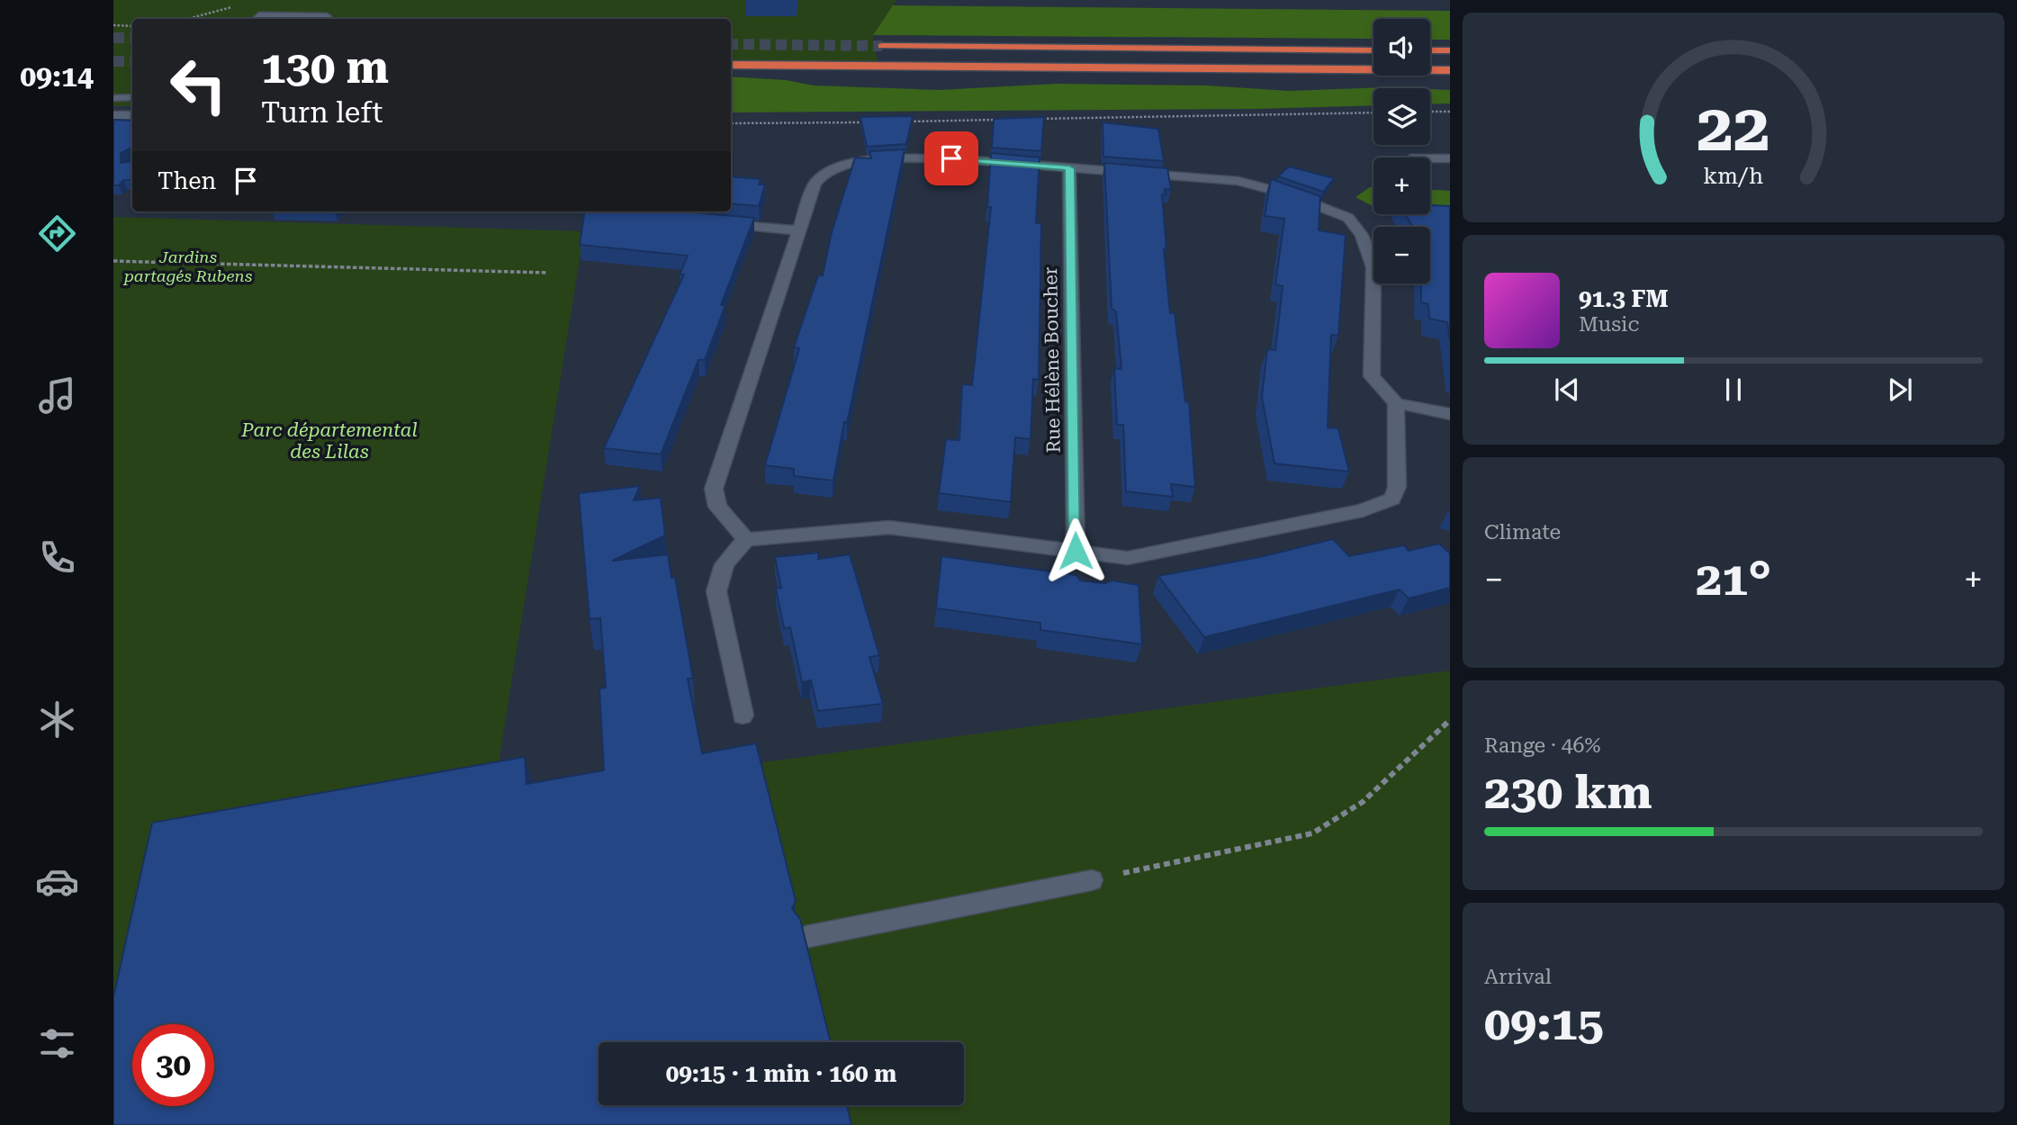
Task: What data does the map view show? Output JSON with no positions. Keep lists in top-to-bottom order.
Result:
{
  "streets": {
    "street": ["Rue Hélène Boucher"]
  },
  "parks": ["Jardins partagés Rubens", "Parc départemental des Lilas"],
  "page": {
    "tabs": "09:14",
    "map_buttons": ["+", "−"],
    "turn": ["130 m", "Turn left"],
    "then": "Then",
    "song": ["91.3 FM", "Music"],
    "tile": [
      "Climate",
      ["Range · 46%", "230 km"],
      ["Arrival", "09:15"]
    ],
    "heat": ["−", "21°", "+"],
    "limit": "30",
    "trip": "09:15 · 1 min · 160 m",
    "gauge": ["22", "km/h"]
  }
}
